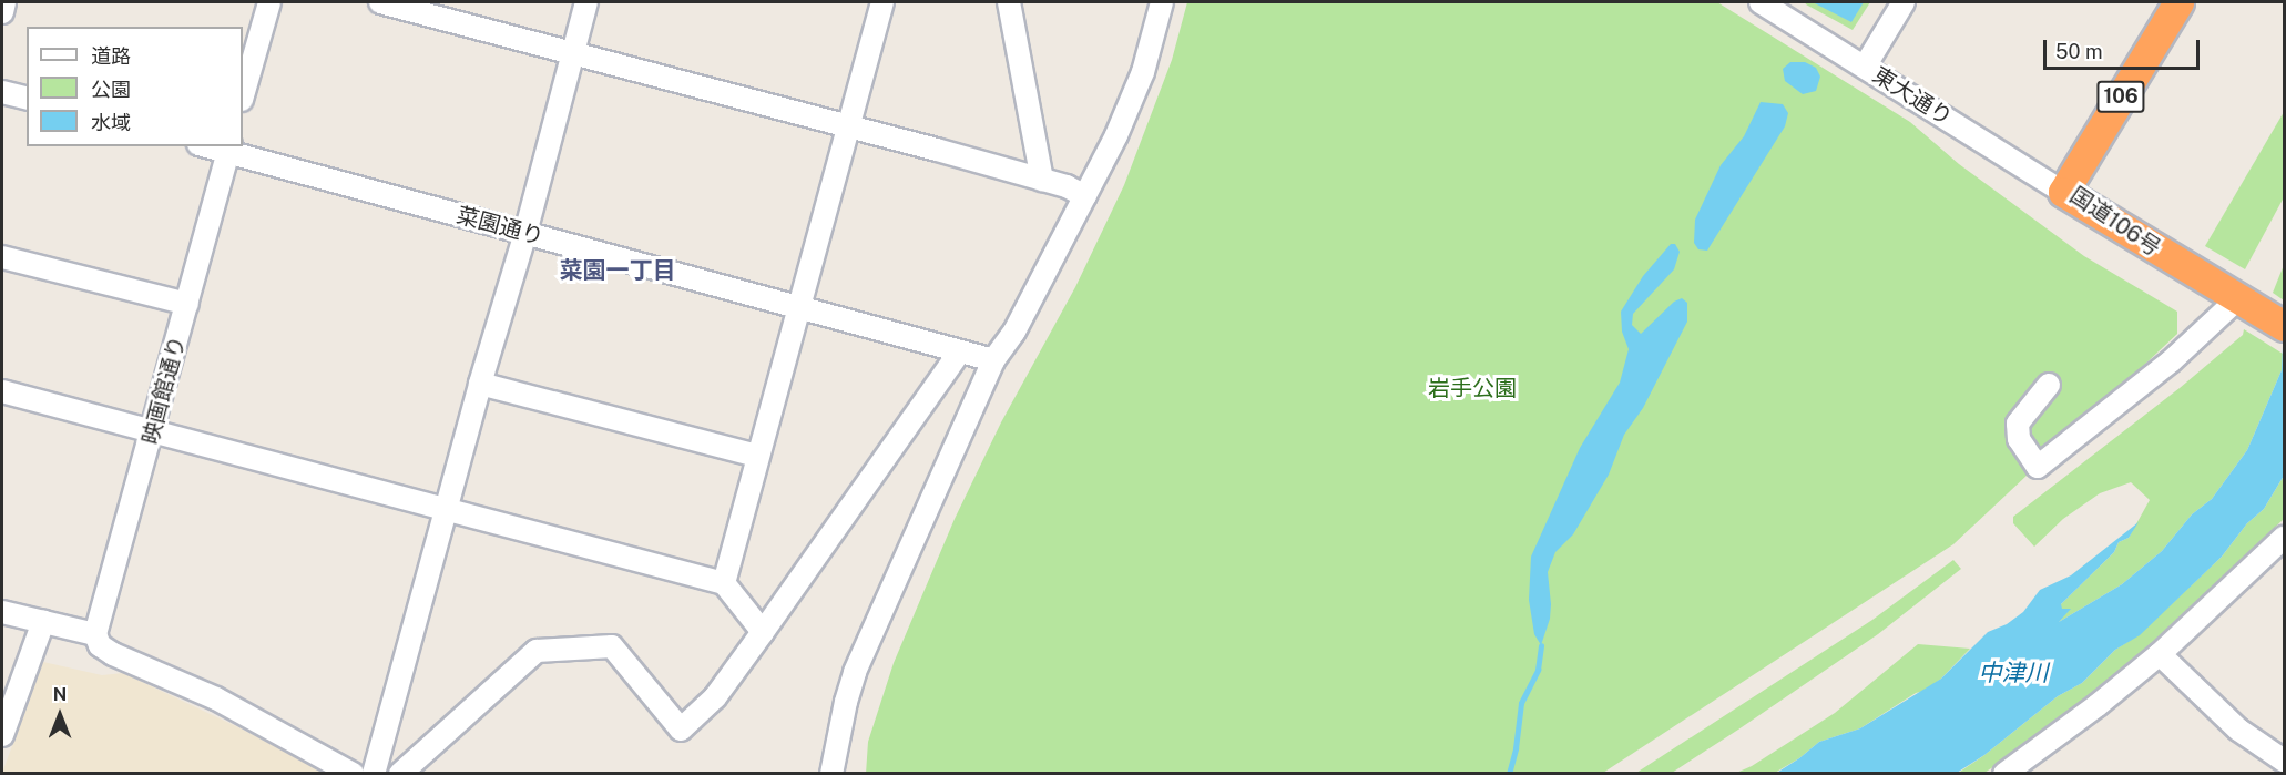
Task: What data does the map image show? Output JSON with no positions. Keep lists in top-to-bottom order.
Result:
{
  "streets": {
    "highway": ["106", "国道106号"],
    "street": ["東大通り", "菜園通り", "映画館通り"]
  },
  "crossings": [
    ["東大通り", "国道106号"],
    ["菜園通り", "映画館通り"]
  ],
  "districts": ["菜園一丁目"],
  "water": ["中津川"],
  "parks": ["岩手公園"],
  "legend": ["道路", "公園", "水域"],
  "scale_bar": "50 m",
  "north": "top"
}
